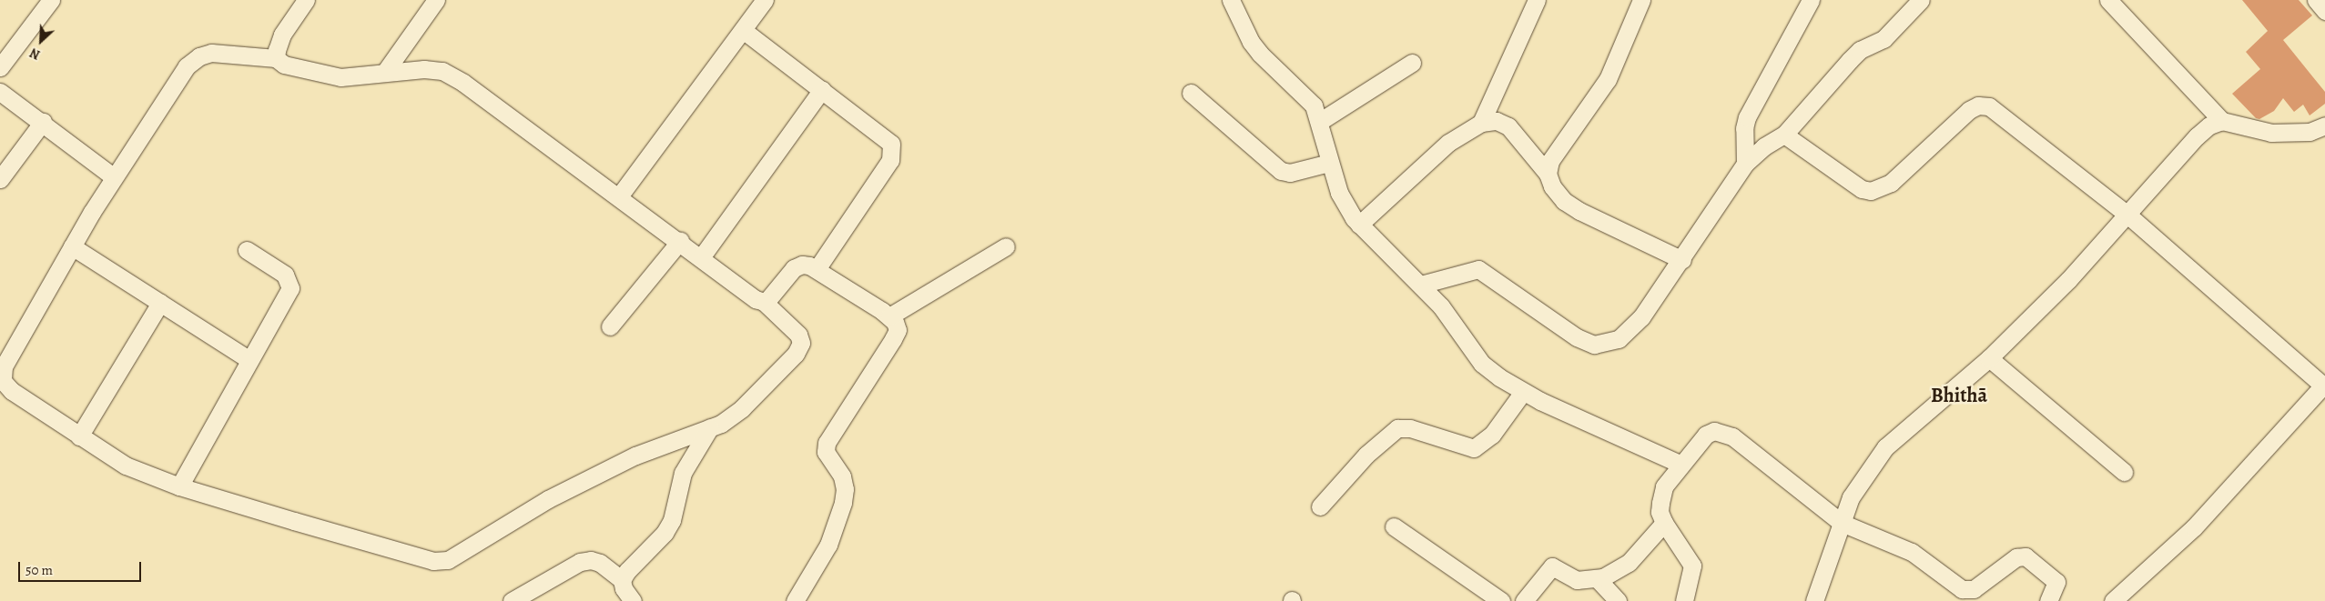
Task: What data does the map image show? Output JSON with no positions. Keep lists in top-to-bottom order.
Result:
{
  "districts": ["Bhithā"],
  "scale_bar": "50 m",
  "north": "bottom left"
}
